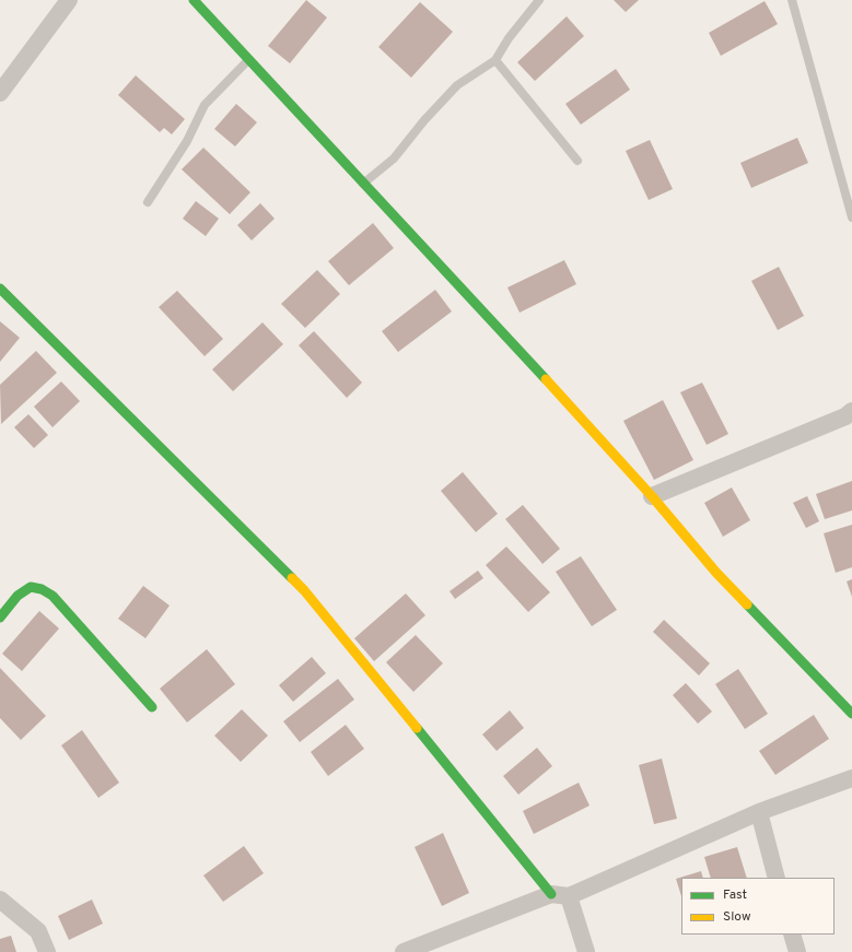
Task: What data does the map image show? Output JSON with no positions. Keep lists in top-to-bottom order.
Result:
{
  "legend": ["Fast", "Slow"]
}
